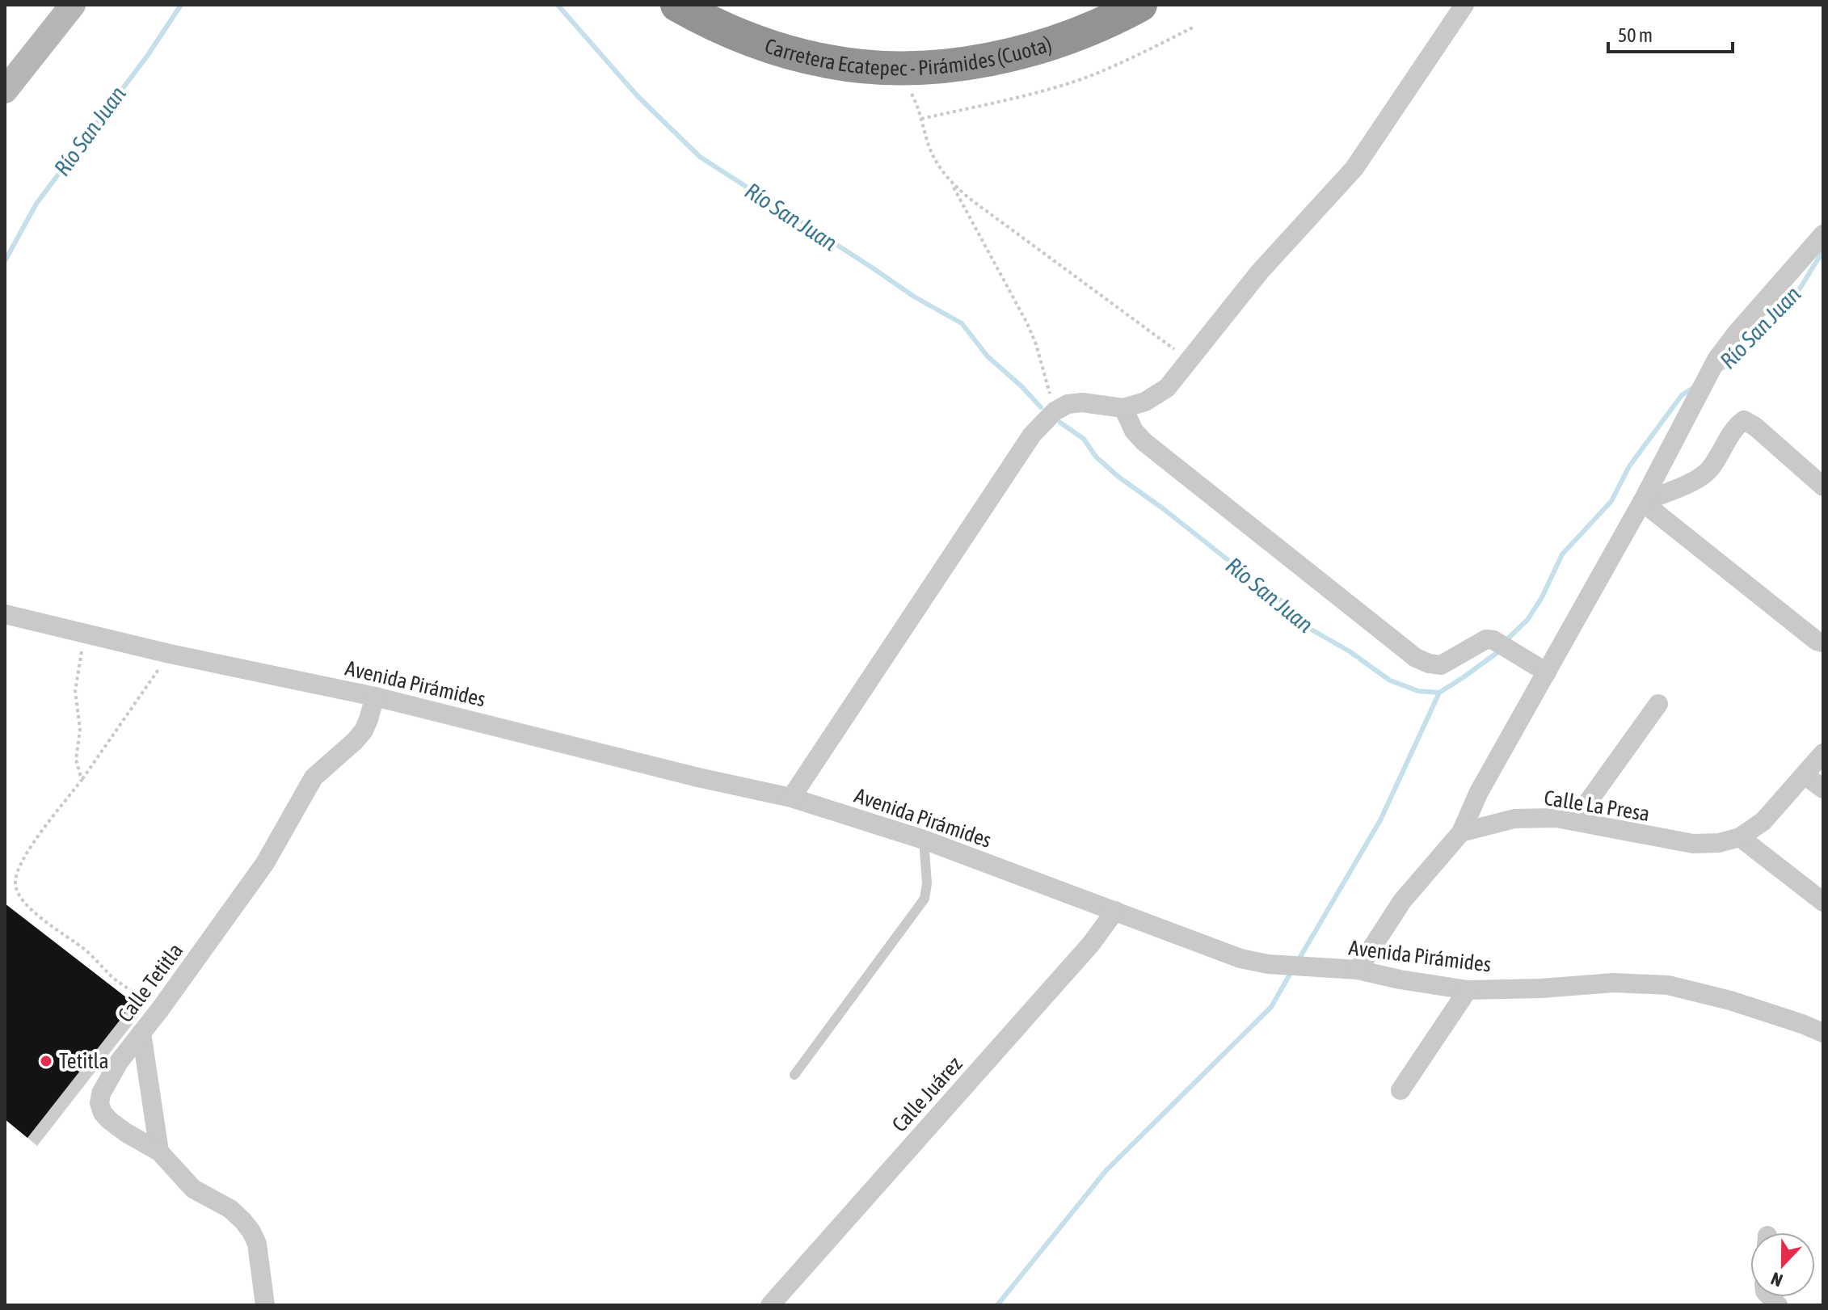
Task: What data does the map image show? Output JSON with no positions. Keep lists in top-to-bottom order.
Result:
{
  "streets": {
    "highway": ["Carretera Ecatepec - Pirámides (Cuota)"],
    "street": [
      "Avenida Pirámides",
      "Calle La Presa",
      "Calle Tetitla",
      "Calle Juárez"
    ]
  },
  "crossings": [
    ["Avenida Pirámides", "Calle Tetitla"],
    ["Avenida Pirámides", "Calle Juárez"]
  ],
  "water": ["Río San Juan"],
  "places": ["Tetitla"],
  "scale_bar": "50 m",
  "north": "bottom"
}
